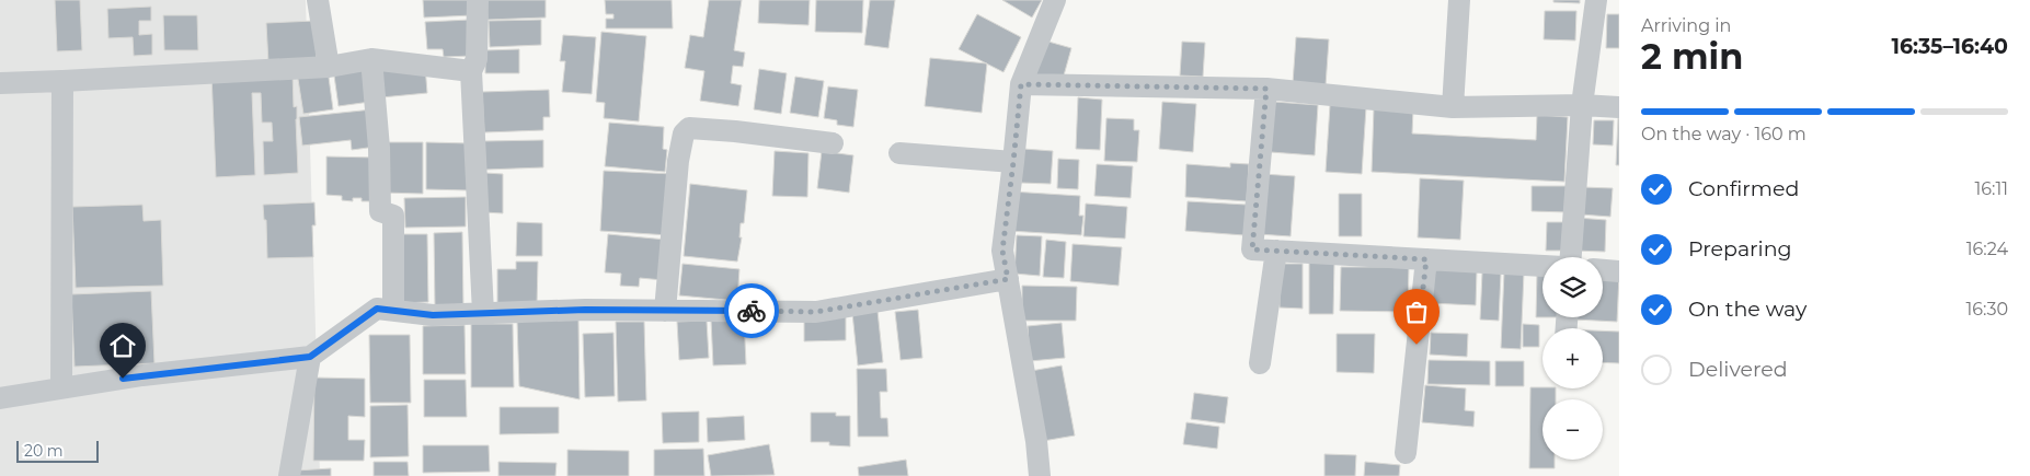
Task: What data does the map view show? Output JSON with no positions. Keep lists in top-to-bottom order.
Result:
{
  "scale_bar": "20 m",
  "page": {
    "heading": ["2 min", "Arriving in", "16:35–16:40"],
    "bar": "On the way · 160 m",
    "list": [
      ["Confirmed", "16:11"],
      ["Preparing", "16:24"],
      ["On the way", "16:30"],
      "Delivered"
    ],
    "map_buttons": ["+", "−"],
    "scale": "20 m"
  }
}
